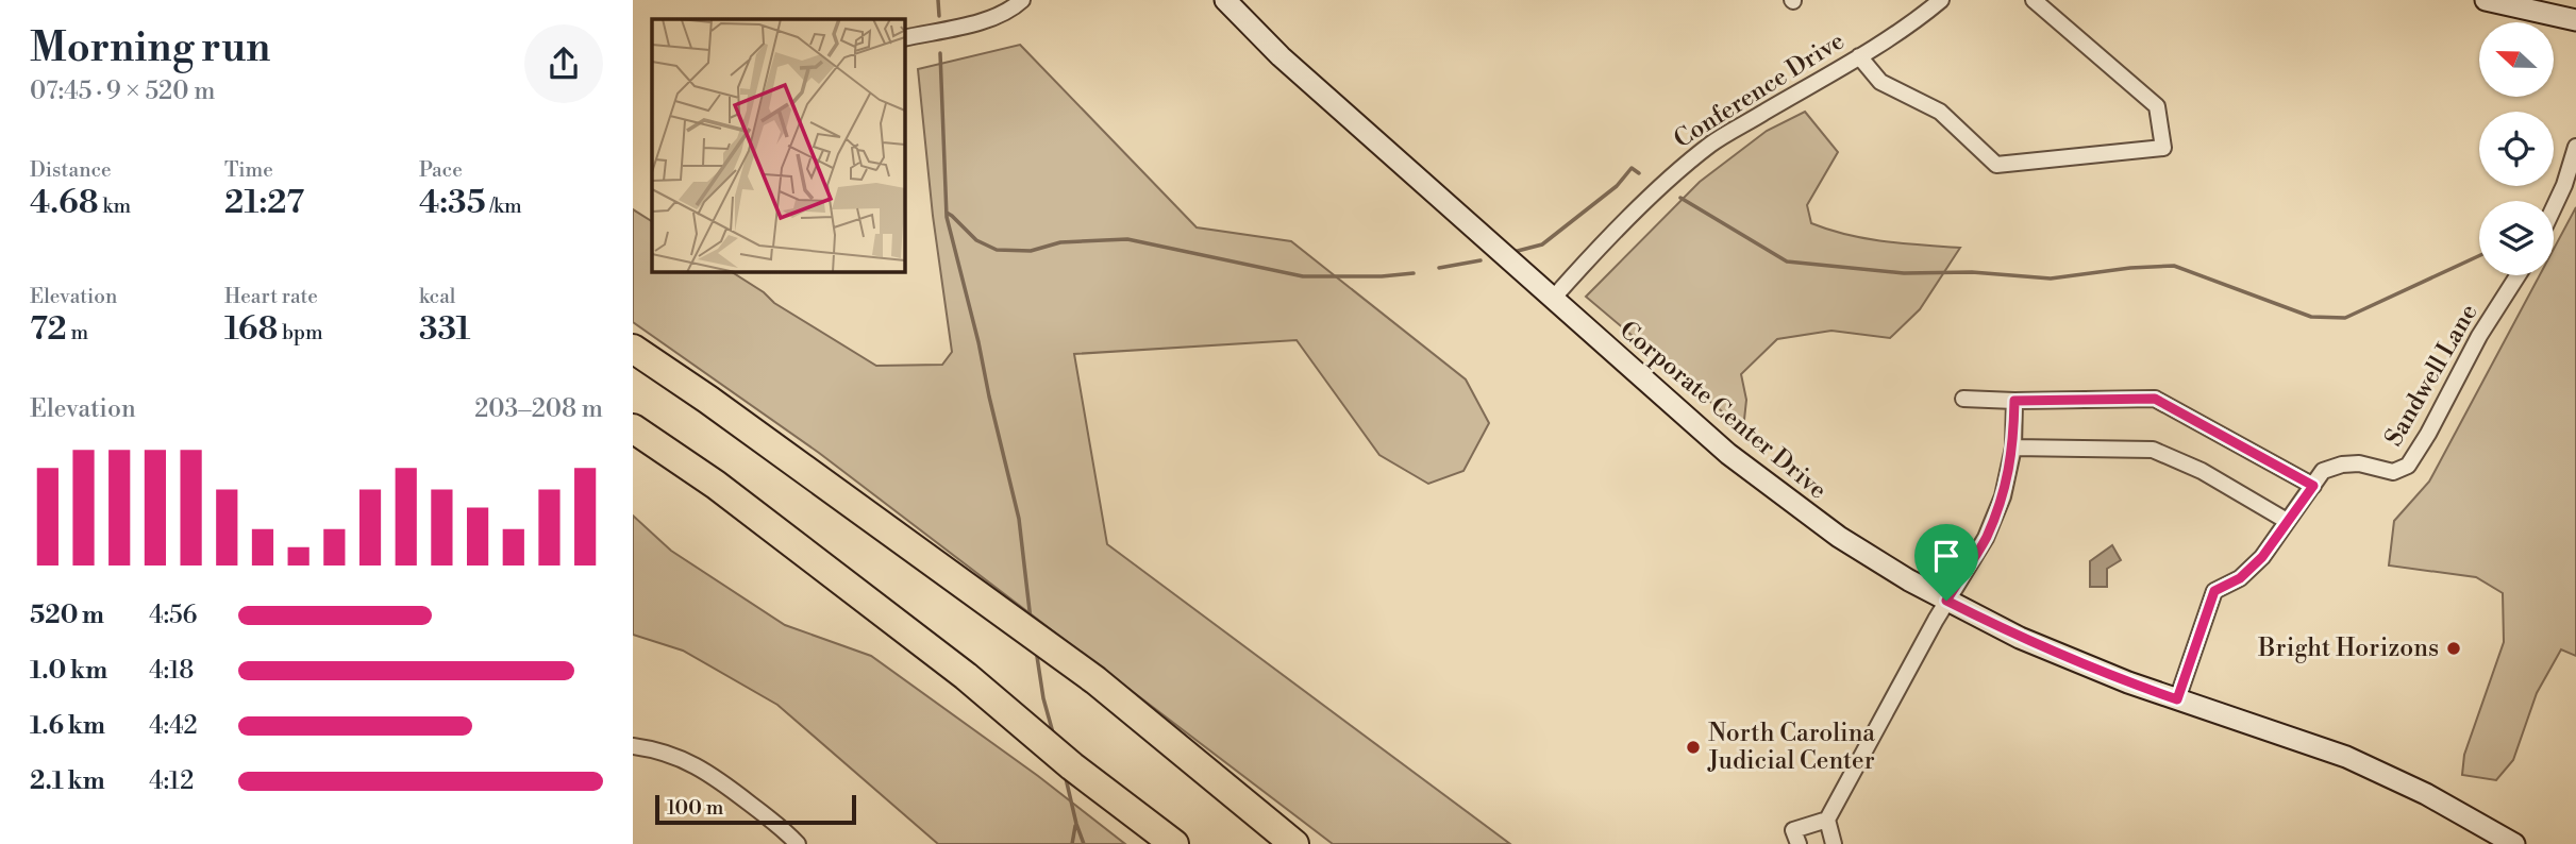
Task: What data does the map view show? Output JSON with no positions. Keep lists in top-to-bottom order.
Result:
{
  "streets": {
    "street": ["Conference Drive", "Sandwell Lane", "Corporate Center Drive"]
  },
  "crossings": [
    ["Conference Drive", "Corporate Center Drive"],
    ["Sandwell Lane", "Corporate Center Drive"]
  ],
  "places": ["Bright Horizons", "North Carolina Judicial Center"],
  "scale_bar": "100 m",
  "north": "left",
  "page": {
    "heading": ["Morning run", "07:45 · 9 × 520 m"],
    "stats": [
      ["Distance", "4.68 km"],
      ["Time", "21:27"],
      ["Pace", "4:35 /km"],
      ["Elevation", "72 m"],
      ["Heart rate", "168 bpm"],
      ["kcal", "331"]
    ],
    "chart": ["Elevation", "203–208 m"],
    "list": [
      {
        "name": "520 m",
        "note": "4:56"
      },
      {
        "name": "1.0 km",
        "note": "4:18"
      },
      {
        "name": "1.6 km",
        "note": "4:42"
      },
      {
        "name": "2.1 km",
        "note": "4:12"
      }
    ],
    "scale": "100 m"
  }
}
